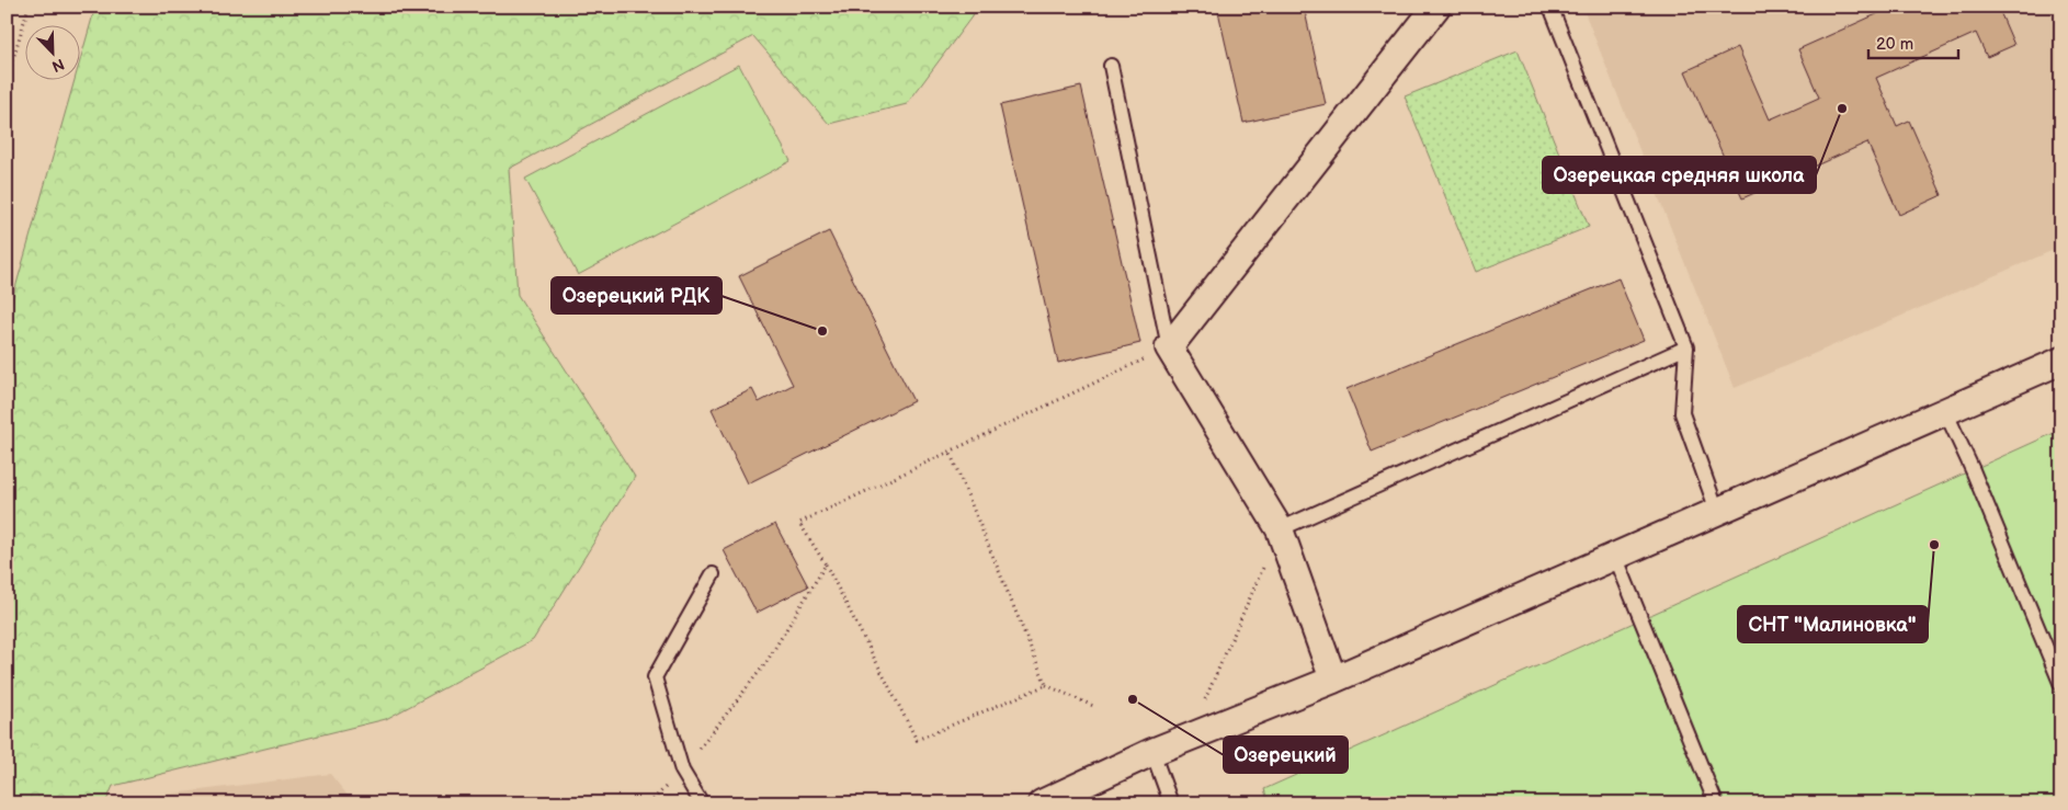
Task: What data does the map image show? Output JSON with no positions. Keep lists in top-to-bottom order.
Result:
{
  "places": [
    "Озерецкая средняя школа",
    "Озерецкий РДК",
    "СНТ \"Малиновка\"",
    "Озерецкий"
  ],
  "scale_bar": "20 m",
  "north": "bottom right"
}
